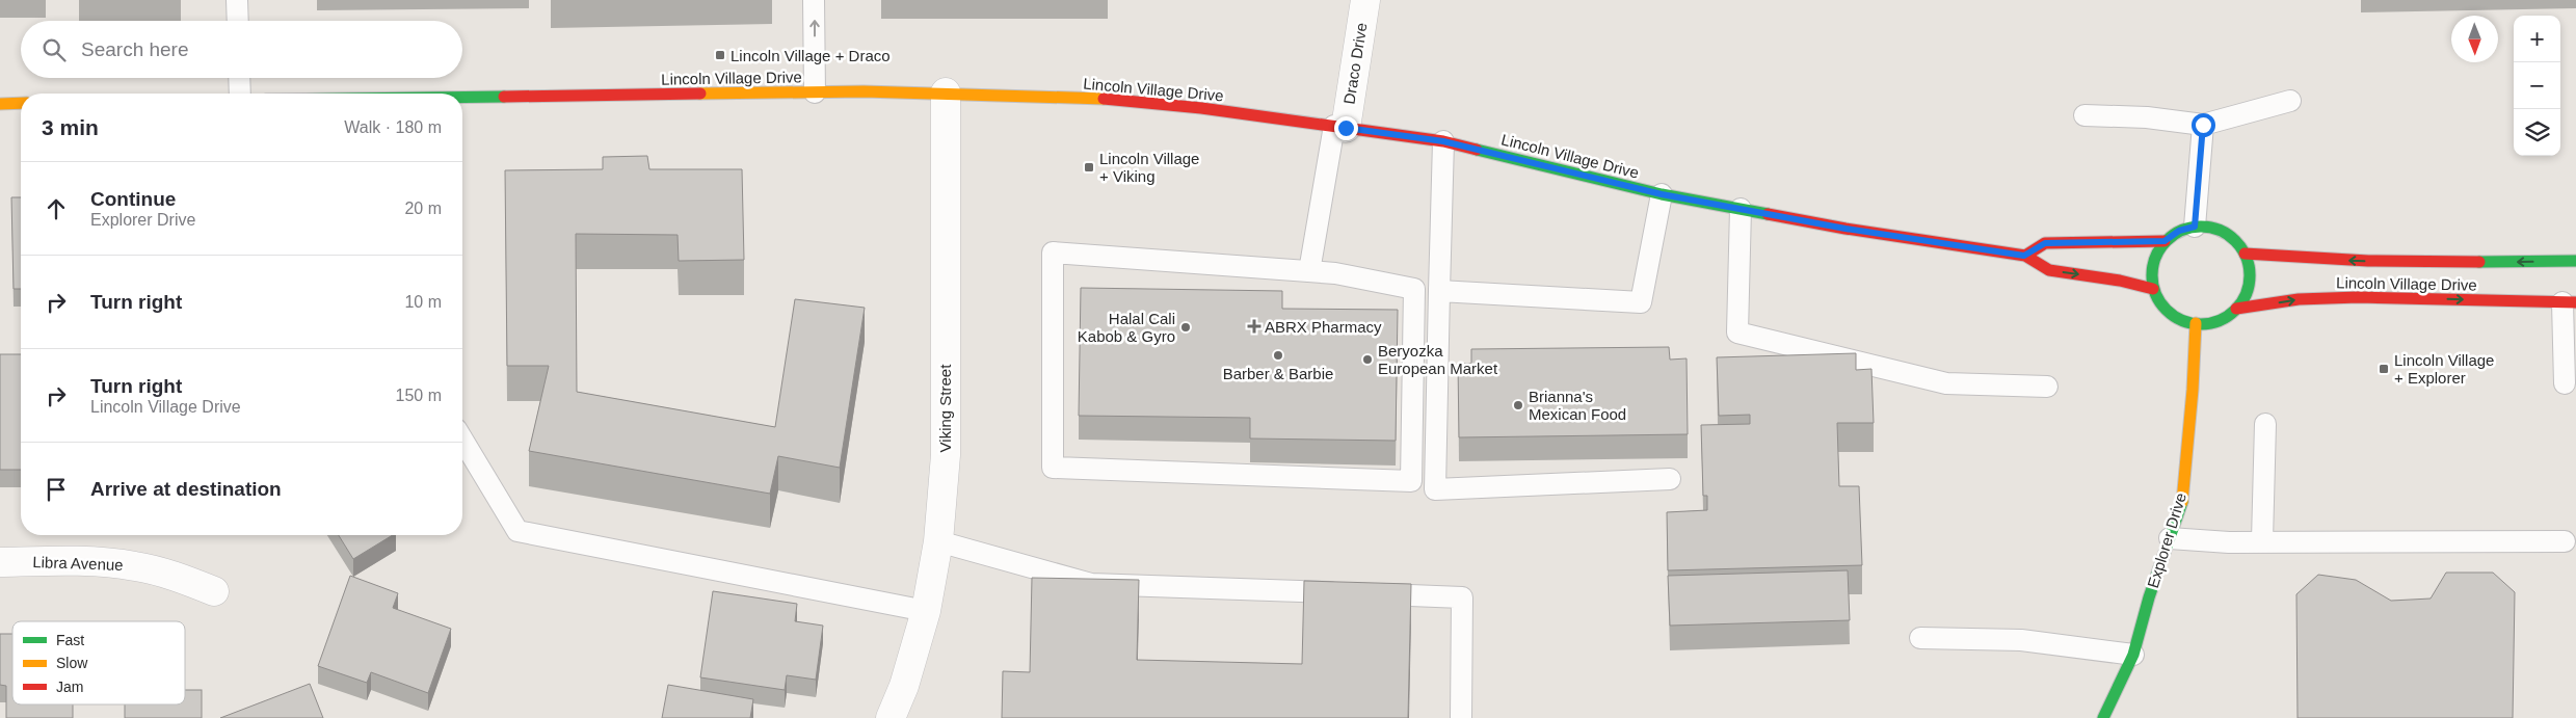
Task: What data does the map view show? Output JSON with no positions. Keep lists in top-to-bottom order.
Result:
{
  "streets": {
    "street": [
      "Draco Drive",
      "Lincoln Village Drive",
      "Viking Street",
      "Explorer Drive",
      "Libra Avenue"
    ]
  },
  "crossings": [
    ["Draco Drive", "Lincoln Village Drive"],
    ["Lincoln Village Drive", "Viking Street"],
    ["Lincoln Village Drive", "Explorer Drive"]
  ],
  "places": {
    "transit": ["Lincoln Village + Draco", "Lincoln Village + Viking", "Lincoln Village + Explorer"],
    "health": ["ABRX Pharmacy"],
    "other": [
      "Halal Cali Kabob & Gyro",
      "Barber & Barbie",
      "Beryozka European Market",
      "Brianna's Mexican Food"
    ]
  },
  "legend": ["Fast", "Slow", "Jam"],
  "north": "bottom",
  "page": {
    "map_buttons": ["+", "−"],
    "search": "Search here",
    "heading": ["3 min", "Walk · 180 m"],
    "list": [
      ["Continue", "Explorer Drive", "20 m"],
      ["Turn right", "10 m"],
      ["Turn right", "Lincoln Village Drive", "150 m"],
      "Arrive at destination"
    ]
  }
}
